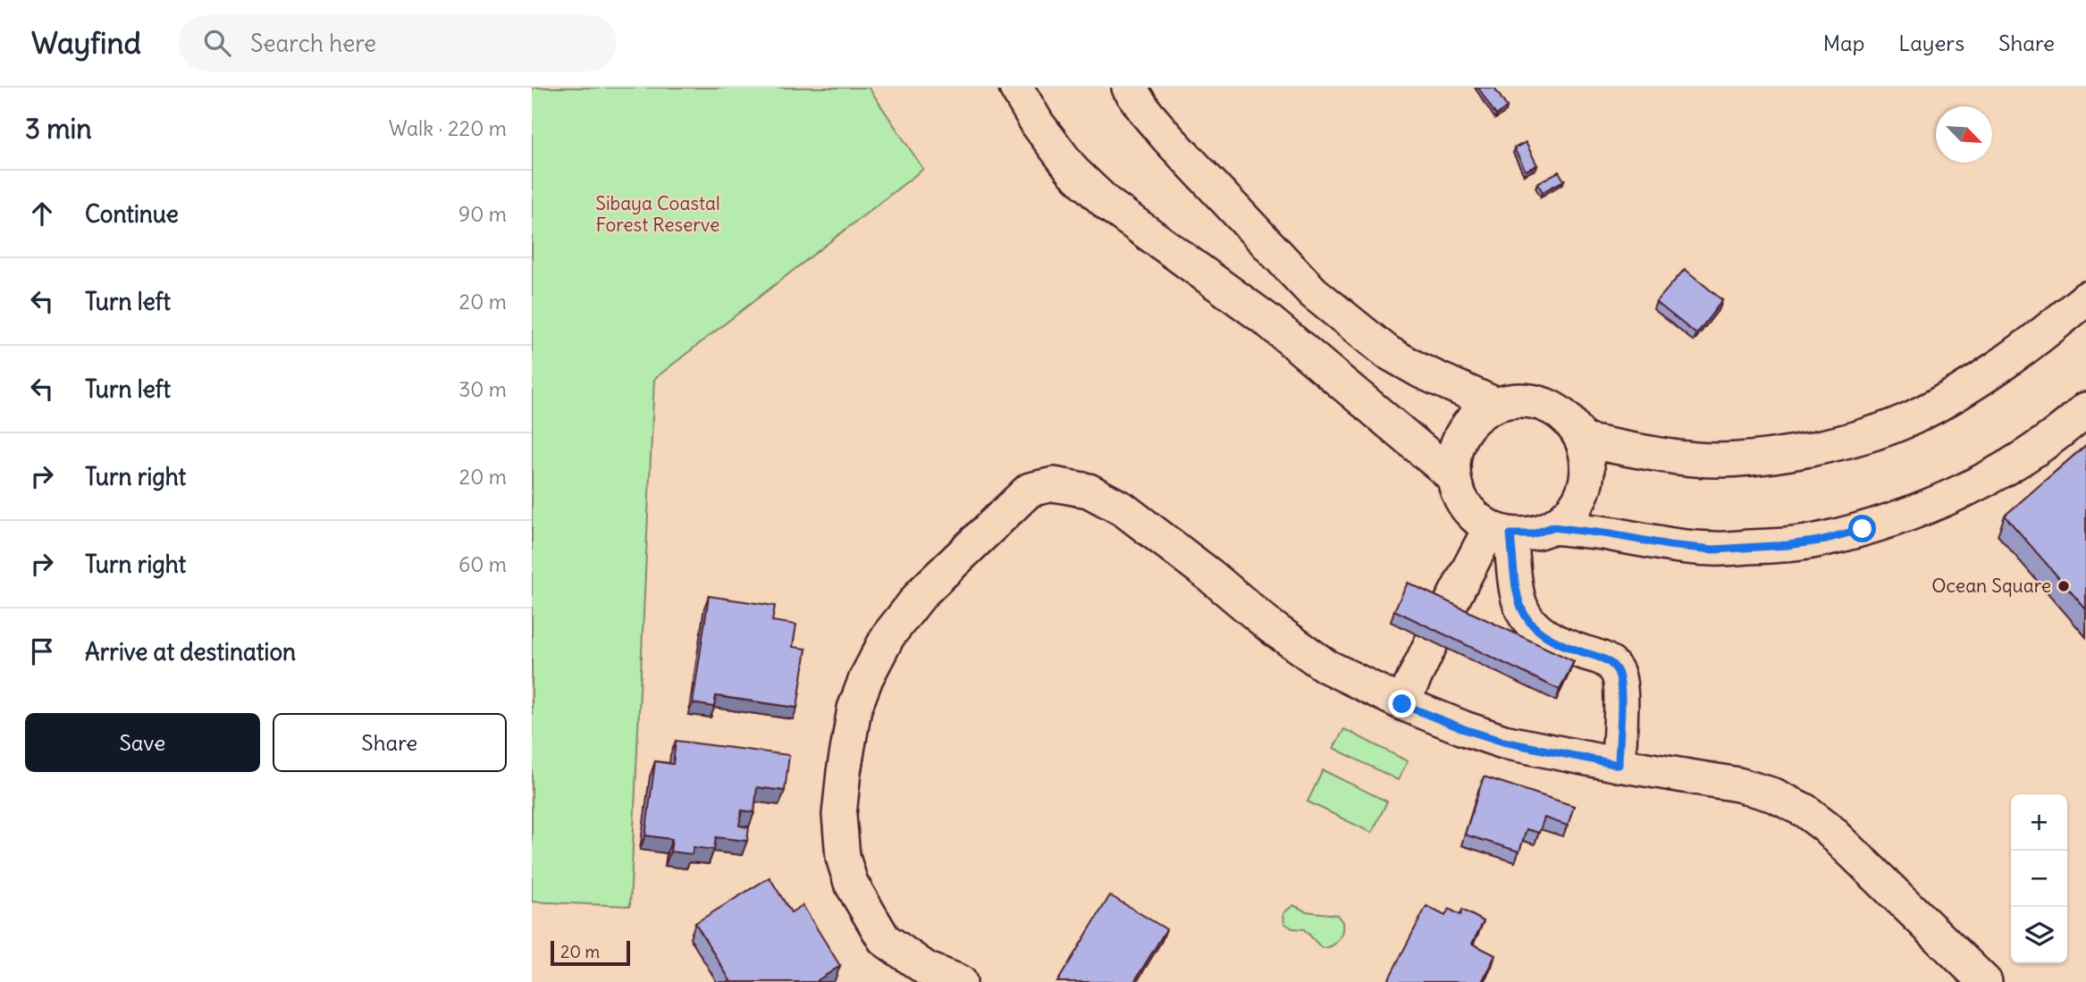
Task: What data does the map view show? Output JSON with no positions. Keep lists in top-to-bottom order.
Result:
{
  "parks": ["Sibaya Coastal Forest Reserve"],
  "places": ["Ocean Square"],
  "scale_bar": "20 m",
  "north": "bottom right",
  "page": {
    "header": "Wayfind",
    "search": "Search here",
    "nav": ["Map", "Layers", "Share"],
    "heading": ["3 min", "Walk · 220 m"],
    "list": [
      ["Continue", "90 m"],
      ["Turn left", "20 m"],
      ["Turn left", "30 m"],
      ["Turn right", "20 m"],
      ["Turn right", "60 m"],
      "Arrive at destination"
    ],
    "buttons": ["Save", "Share"],
    "map_buttons": ["+", "−"],
    "scale": "20 m"
  }
}
